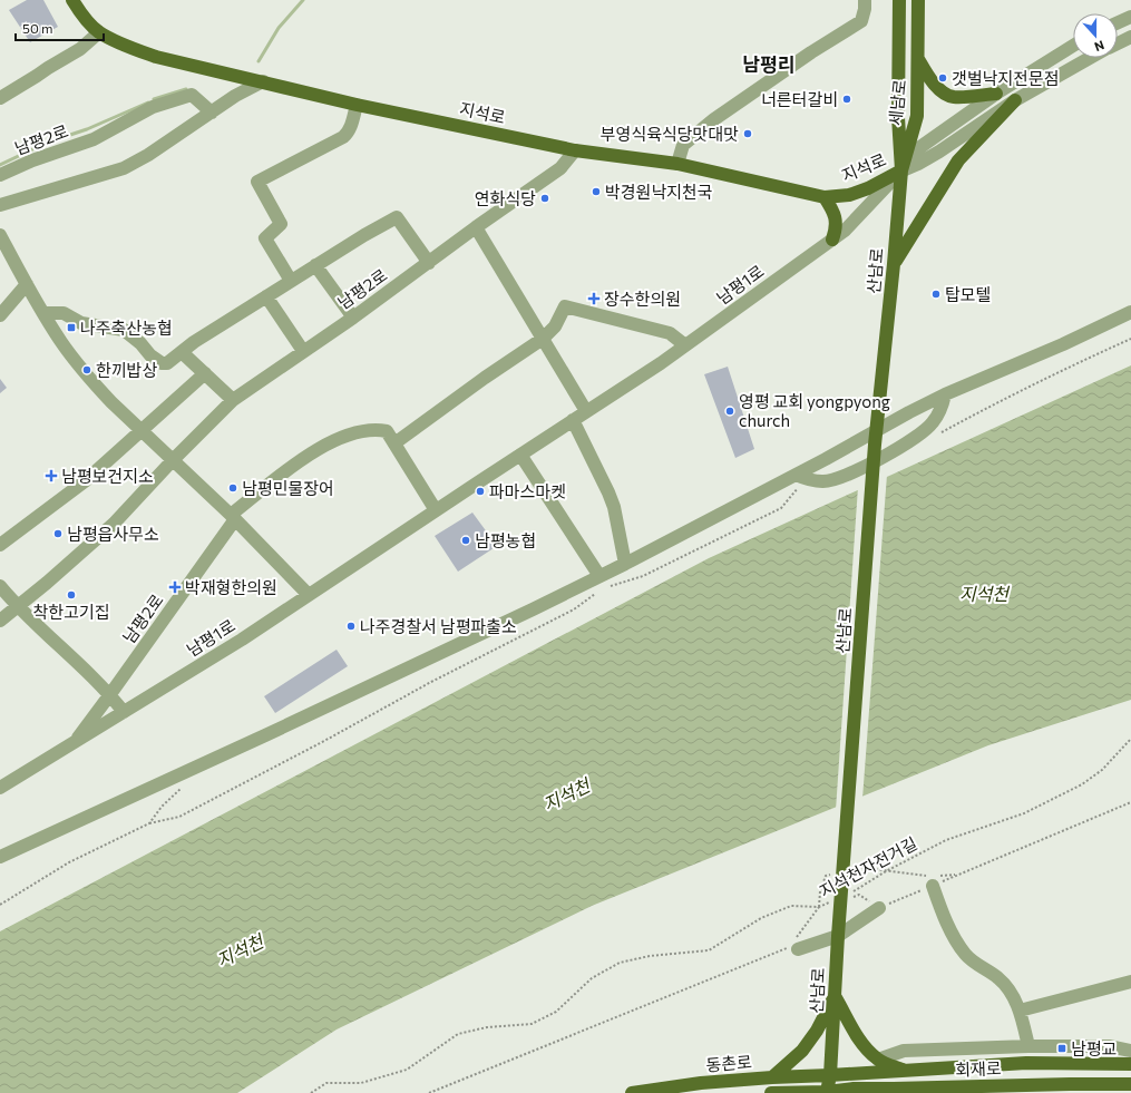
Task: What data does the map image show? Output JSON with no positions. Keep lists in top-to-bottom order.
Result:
{
  "streets": {
    "main road": [
      "세남로",
      "지석로",
      "산남로",
      "동촌로",
      "회재로"
    ],
    "street": ["남평2로", "남평1로"],
    "path": ["지석천자전거길"]
  },
  "crossings": [
    ["세남로", "지석로"],
    ["세남로", "산남로"],
    ["세남로", "남평1로"],
    ["지석로", "남평2로"],
    ["지석로", "산남로"],
    ["지석로", "남평1로"],
    ["남평2로", "남평1로"],
    ["산남로", "남평1로"],
    ["산남로", "동촌로"],
    ["산남로", "회재로"],
    ["동촌로", "회재로"]
  ],
  "districts": ["남평리"],
  "water": ["지석천"],
  "places": {
    "other": [
      "갯벌낙지전문점",
      "너른터갈비",
      "부영식육식당맛대맛",
      "박경원낙지천국",
      "연화식당",
      "탑모텔",
      "한끼밥상",
      "영평 교회 yongpyong church",
      "남평민물장어",
      "파마스마켓",
      "남평읍사무소",
      "남평농협",
      "착한고기집",
      "나주경찰서 남평파출소"
    ],
    "health": ["장수한의원", "남평보건지소", "박재형한의원"],
    "transit": ["나주축산농협", "남평교"]
  },
  "scale_bar": "50 m",
  "north": "bottom"
}
